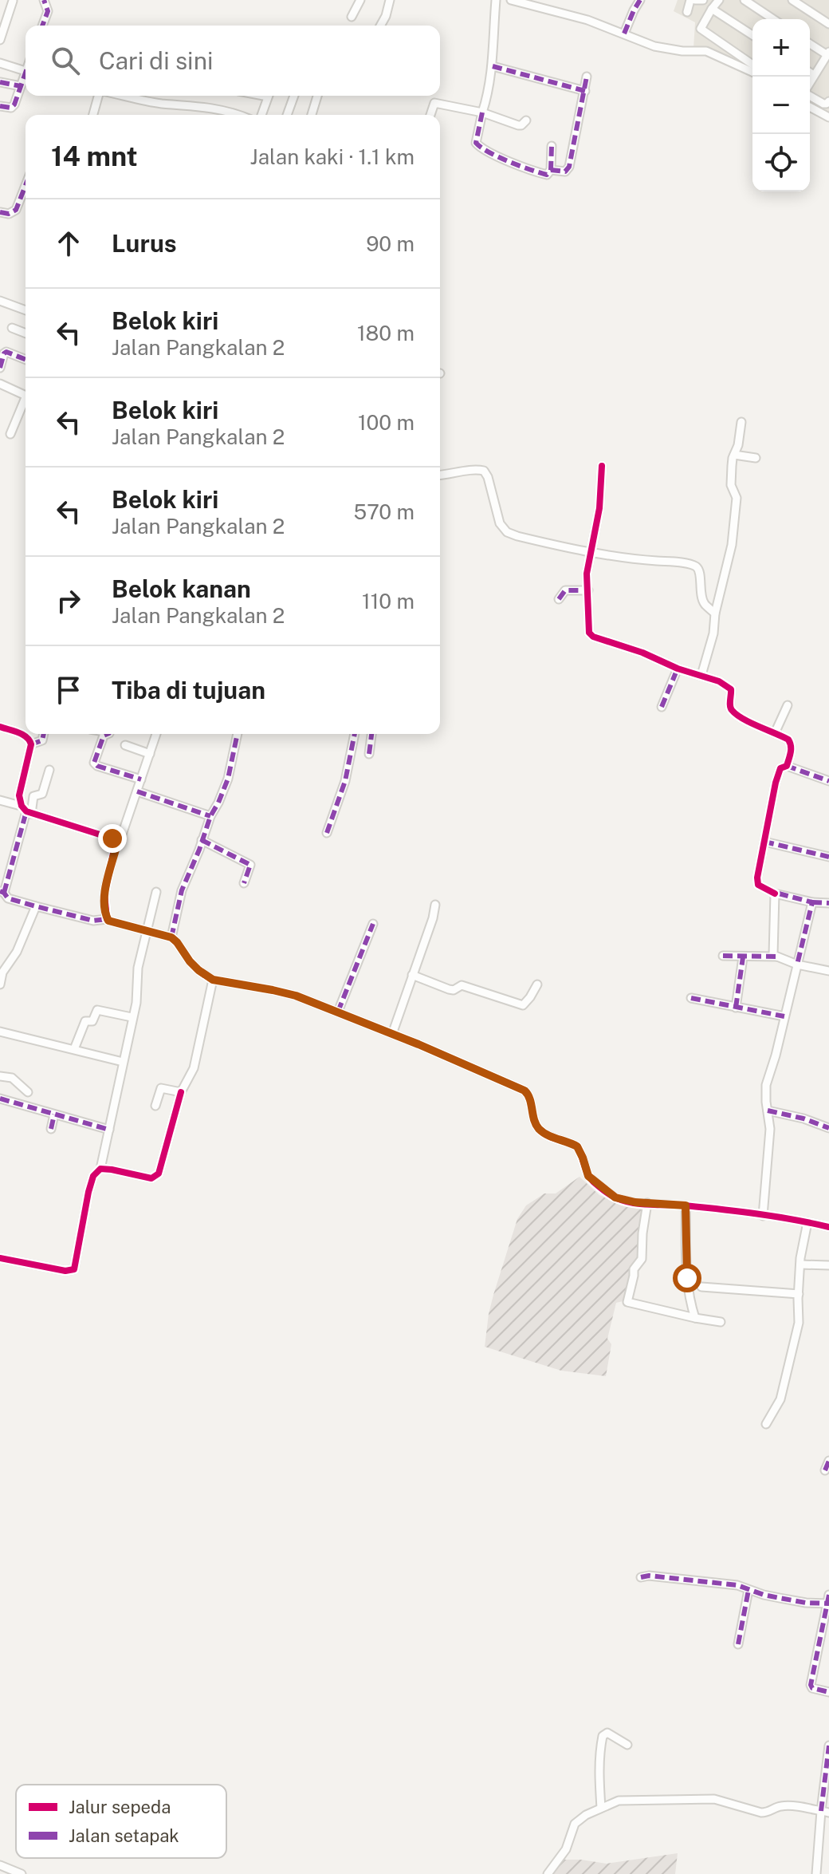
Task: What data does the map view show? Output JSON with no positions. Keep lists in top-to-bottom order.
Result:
{
  "legend": ["Jalur sepeda", "Jalan setapak"],
  "page": {
    "map_buttons": ["+", "−"],
    "search": "Cari di sini",
    "heading": ["14 mnt", "Jalan kaki · 1.1 km"],
    "list": [
      ["Lurus", "90 m"],
      ["Belok kiri", "Jalan Pangkalan 2", "180 m"],
      ["Belok kiri", "Jalan Pangkalan 2", "100 m"],
      ["Belok kiri", "Jalan Pangkalan 2", "570 m"],
      ["Belok kanan", "Jalan Pangkalan 2", "110 m"],
      "Tiba di tujuan"
    ]
  }
}
